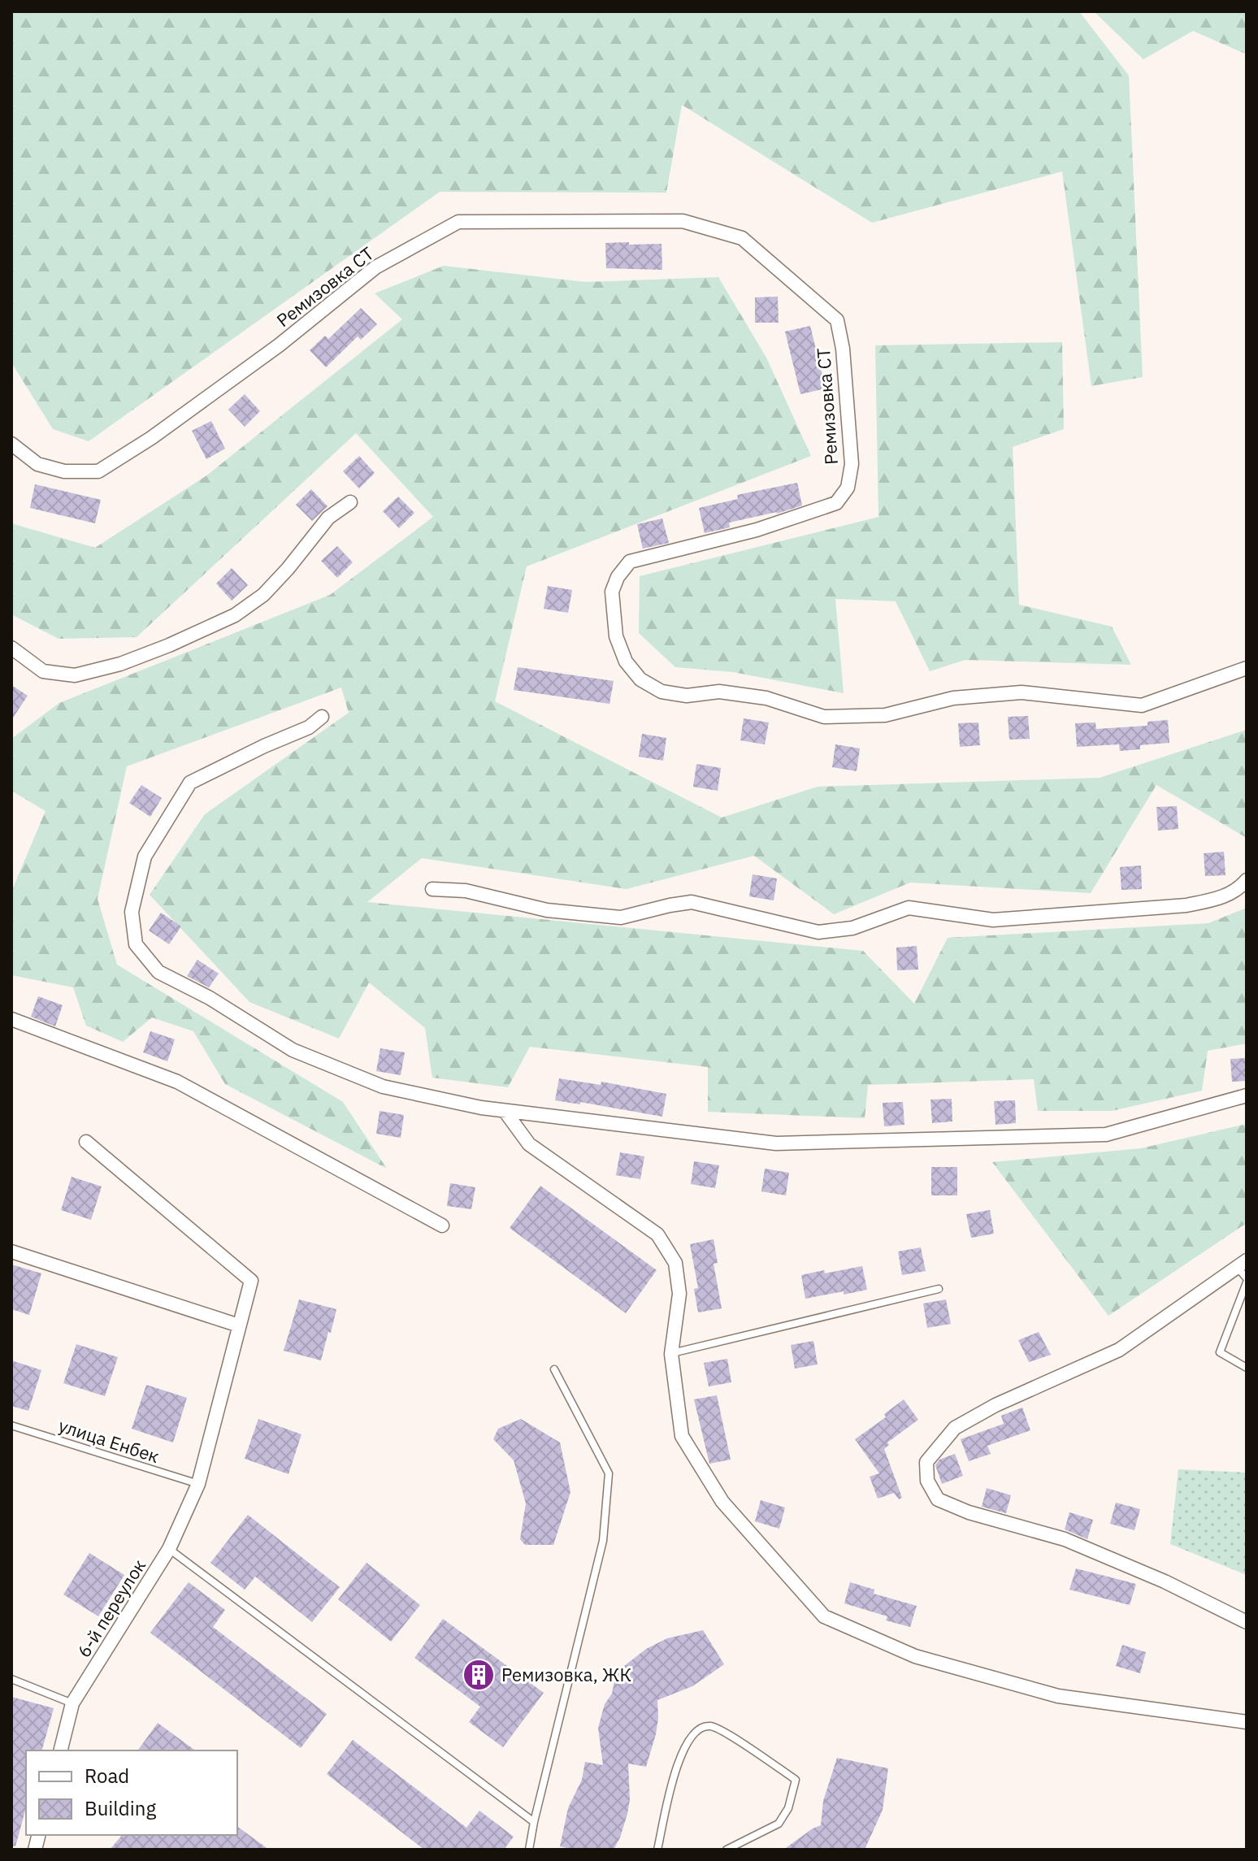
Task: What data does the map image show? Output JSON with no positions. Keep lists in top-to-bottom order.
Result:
{
  "streets": {
    "street": ["Ремизовка СТ", "6-й переулок"],
    "lane": ["улица Енбек"]
  },
  "crossings": [
    ["улица Енбек", "6-й переулок"]
  ],
  "places": {
    "building": ["Ремизовка, ЖК"]
  },
  "legend": ["Road", "Building"]
}
